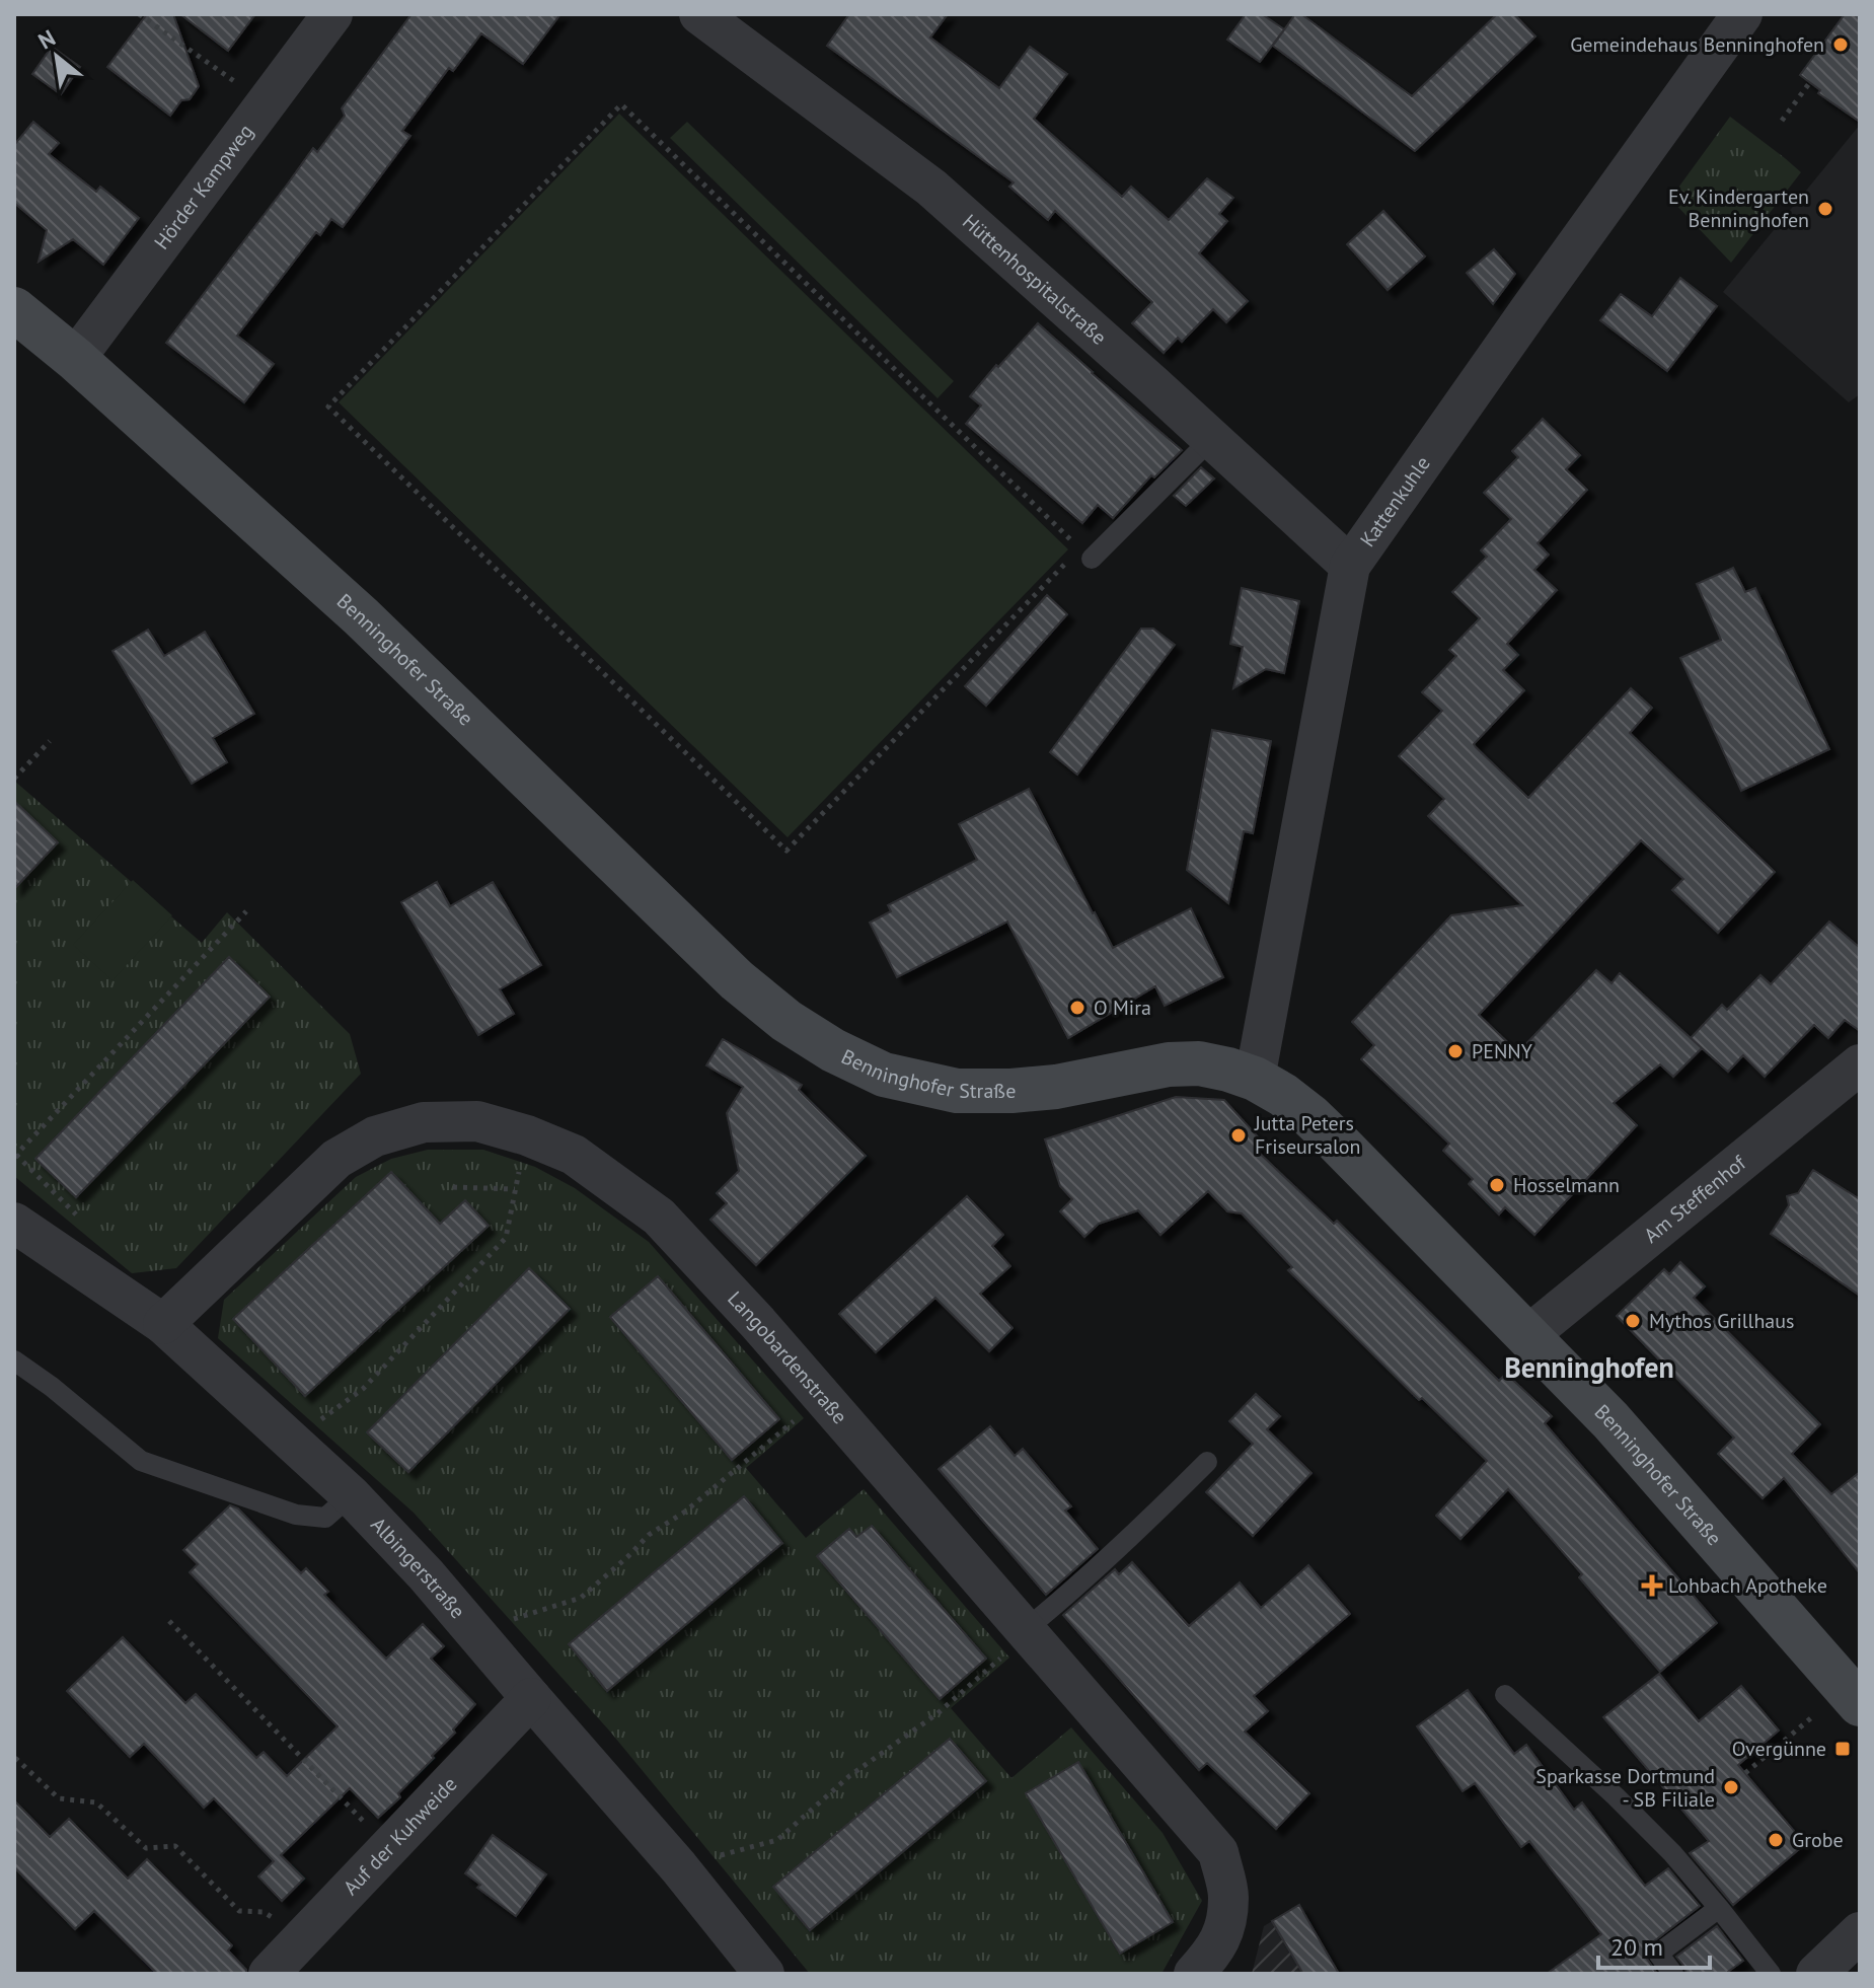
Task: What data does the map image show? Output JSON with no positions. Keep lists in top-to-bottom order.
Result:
{
  "streets": {
    "main road": ["Benninghofer Straße"],
    "street": [
      "Hörder Kampweg",
      "Hüttenhospitalstraße",
      "Kattenkuhle",
      "Am Steffenhof",
      "Langobardenstraße",
      "Albingerstraße",
      "Auf der Kuhweide"
    ]
  },
  "crossings": [
    ["Hörder Kampweg", "Benninghofer Straße"],
    ["Hüttenhospitalstraße", "Kattenkuhle"],
    ["Kattenkuhle", "Benninghofer Straße"],
    ["Benninghofer Straße", "Am Steffenhof"],
    ["Langobardenstraße", "Albingerstraße"],
    ["Albingerstraße", "Auf der Kuhweide"]
  ],
  "districts": ["Benninghofen"],
  "places": {
    "other": [
      "Gemeindehaus Benninghofen",
      "Ev. Kindergarten Benninghofen",
      "O Mira",
      "PENNY",
      "Jutta Peters Friseursalon",
      "Hosselmann",
      "Mythos Grillhaus",
      "Sparkasse Dortmund - SB Filiale",
      "Grobe"
    ],
    "health": ["Lohbach Apotheke"],
    "transit": ["Overgünne"]
  },
  "scale_bar": "20 m",
  "north": "top left"
}
